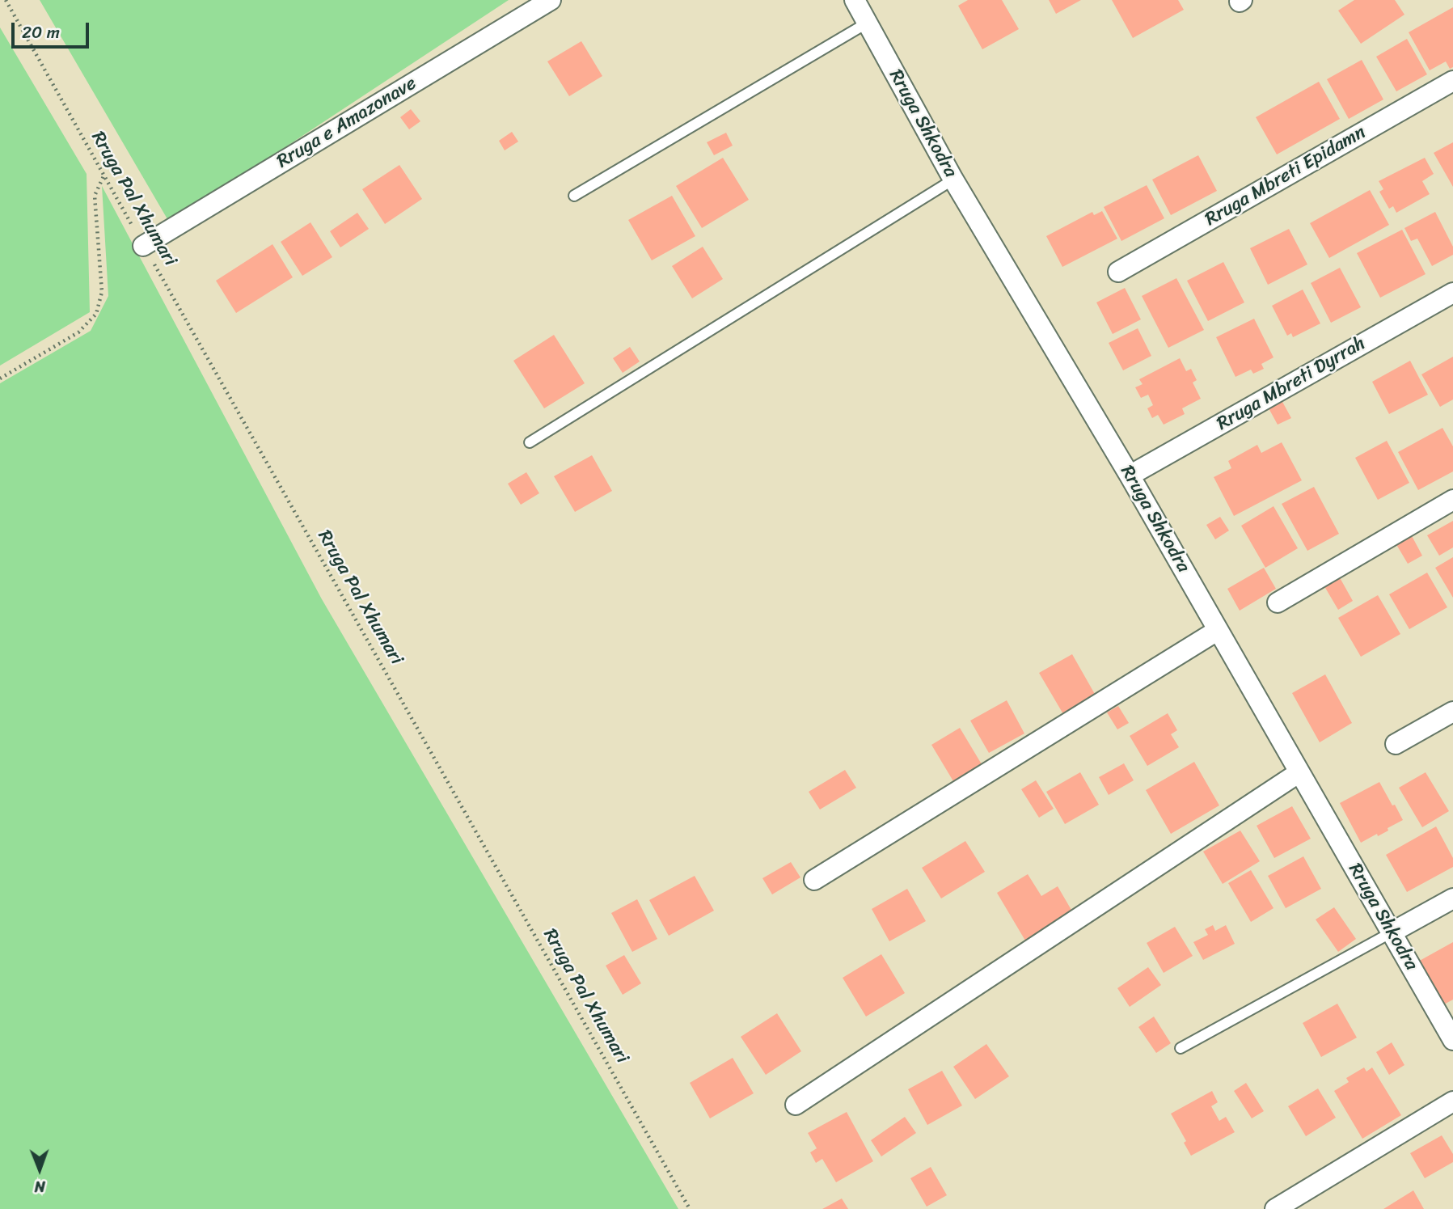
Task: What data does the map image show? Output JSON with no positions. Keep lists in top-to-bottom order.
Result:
{
  "streets": {
    "street": [
      "Rruga e Amazonave",
      "Rruga Shkodra",
      "Rruga Mbreti Epidamn",
      "Rruga Mbreti Dyrrah"
    ],
    "path": ["Rruga Pal Xhumari"]
  },
  "crossings": [
    ["Rruga e Amazonave", "Rruga Pal Xhumari"],
    ["Rruga Shkodra", "Rruga Mbreti Dyrrah"]
  ],
  "scale_bar": "20 m",
  "north": "bottom"
}
